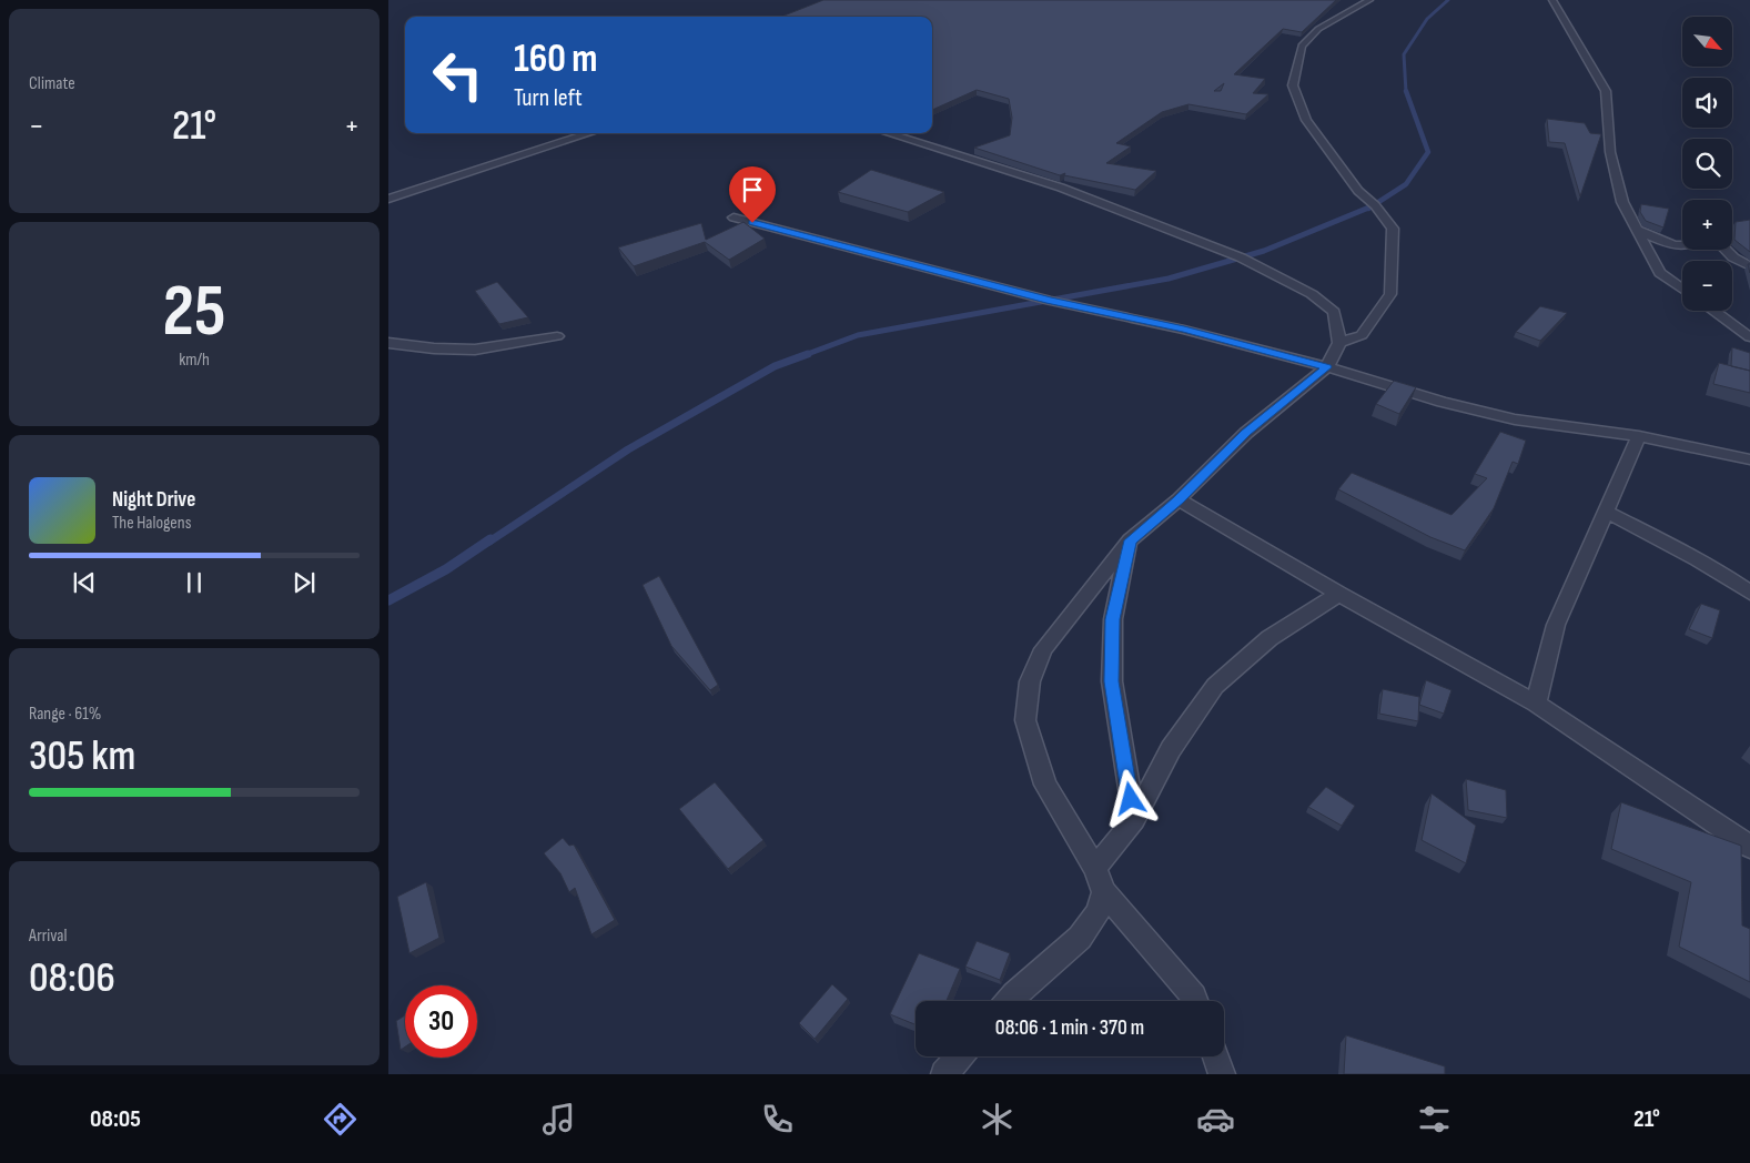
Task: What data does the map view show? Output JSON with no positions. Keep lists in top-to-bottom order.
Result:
{
  "north": "bottom right",
  "page": {
    "tile": [
      "Climate",
      ["25", "km/h"],
      ["Range · 61%", "305 km"],
      ["Arrival", "08:06"]
    ],
    "map_buttons": ["+", "−"],
    "turn": ["160 m", "Turn left"],
    "heat": ["−", "21°", "+"],
    "song": ["Night Drive", "The Halogens"],
    "limit": "30",
    "trip": "08:06 · 1 min · 370 m",
    "tabs": ["08:05", "21°"]
  }
}
